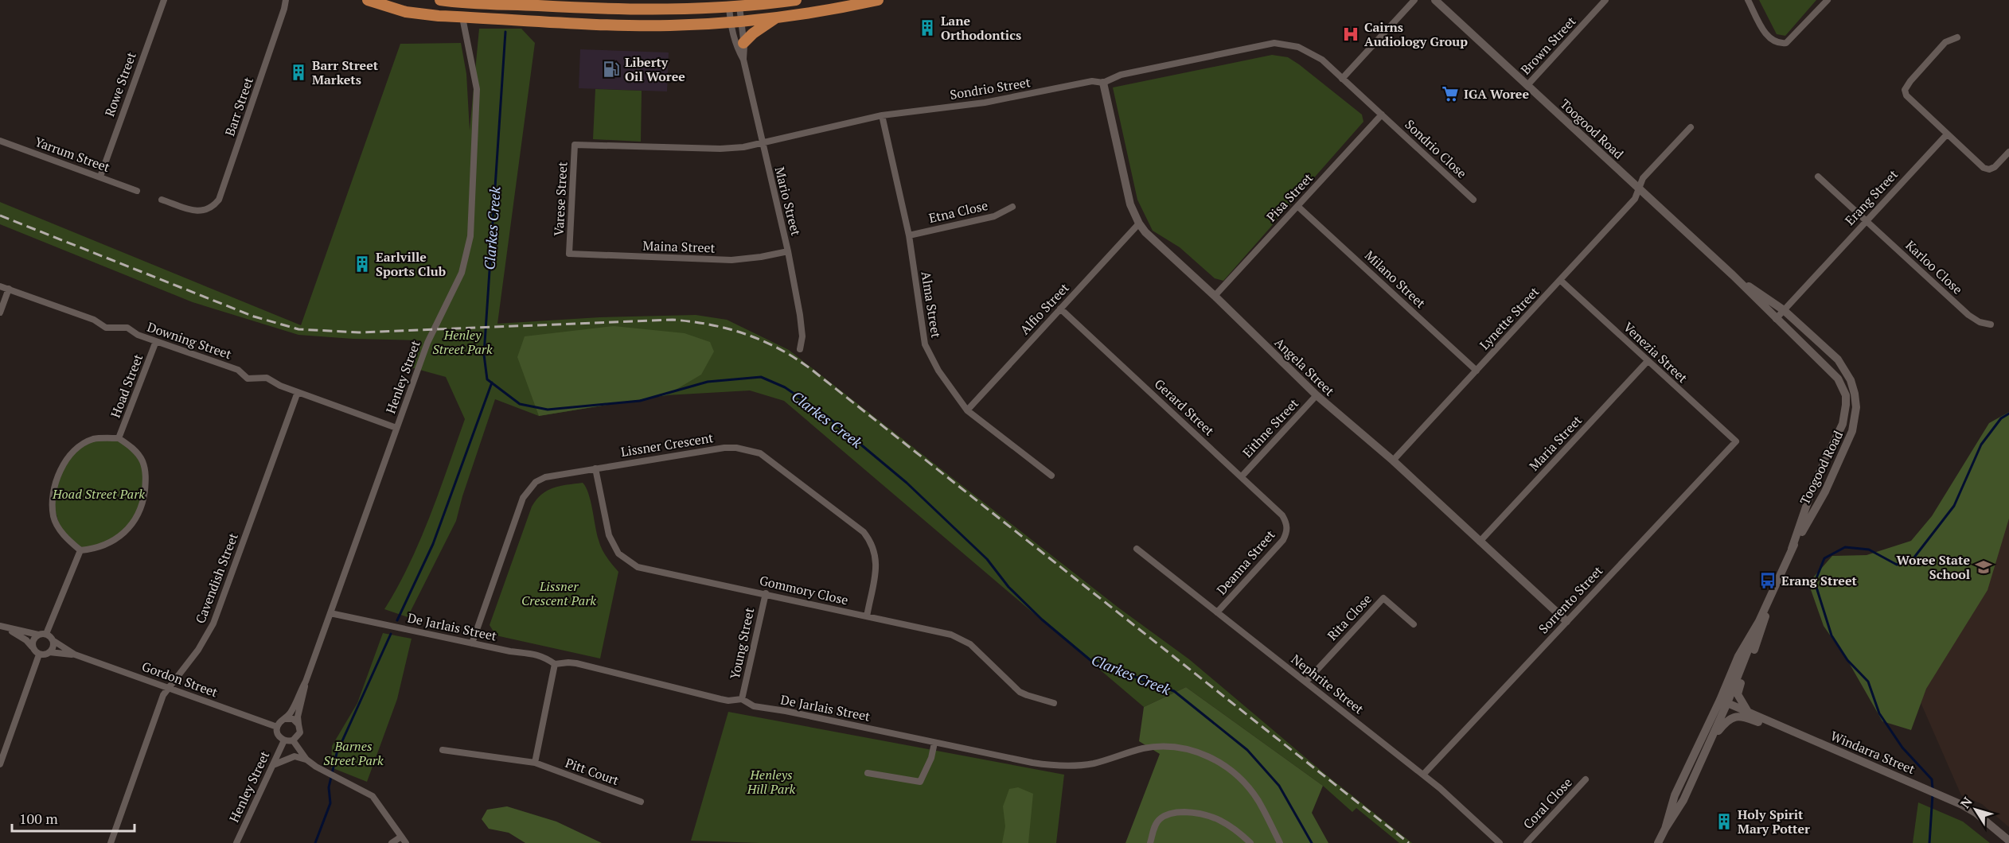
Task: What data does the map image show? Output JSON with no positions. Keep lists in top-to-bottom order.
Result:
{
  "streets": {
    "street": [
      "Brown Street",
      "Rowe Street",
      "Sondrio Street",
      "Barr Street",
      "Toogood Road",
      "Sondrio Close",
      "Yarrum Street",
      "Pisa Street",
      "Erang Street",
      "Varese Street",
      "Mario Street",
      "Etna Close",
      "Maina Street",
      "Karloo Close",
      "Milano Street",
      "Alma Street",
      "Alfio Street",
      "Lynette Street",
      "Downing Street",
      "Venezia Street",
      "Angela Street",
      "Henley Street",
      "Hoad Street",
      "Gerard Street",
      "Eithne Street",
      "Maria Street",
      "Lissner Crescent",
      "Deanna Street",
      "Cavendish Street",
      "Gommory Close",
      "Sorrento Street",
      "Rita Close",
      "De Jarlais Street",
      "Young Street",
      "Gordon Street",
      "Nephrite Street",
      "Windarra Street",
      "Pitt Court",
      "Coral Close"
    ]
  },
  "crossings": [
    ["Brown Street", "Toogood Road"],
    ["Rowe Street", "Yarrum Street"],
    ["Sondrio Street", "Sondrio Close"],
    ["Sondrio Street", "Pisa Street"],
    ["Sondrio Street", "Varese Street"],
    ["Sondrio Street", "Mario Street"],
    ["Sondrio Street", "Alma Street"],
    ["Sondrio Street", "Angela Street"],
    ["Toogood Road", "Erang Street"],
    ["Toogood Road", "Lynette Street"],
    ["Toogood Road", "Windarra Street"],
    ["Sondrio Close", "Pisa Street"],
    ["Pisa Street", "Milano Street"],
    ["Pisa Street", "Angela Street"],
    ["Erang Street", "Karloo Close"],
    ["Varese Street", "Maina Street"],
    ["Mario Street", "Maina Street"],
    ["Etna Close", "Alma Street"],
    ["Milano Street", "Lynette Street"],
    ["Alma Street", "Alfio Street"],
    ["Alfio Street", "Angela Street"],
    ["Alfio Street", "Gerard Street"],
    ["Lynette Street", "Venezia Street"],
    ["Lynette Street", "Angela Street"],
    ["Downing Street", "Henley Street"],
    ["Downing Street", "Hoad Street"],
    ["Downing Street", "Cavendish Street"],
    ["Venezia Street", "Maria Street"],
    ["Venezia Street", "Sorrento Street"],
    ["Angela Street", "Eithne Street"],
    ["Angela Street", "Maria Street"],
    ["Angela Street", "Sorrento Street"],
    ["Henley Street", "De Jarlais Street"],
    ["Henley Street", "Gordon Street"],
    ["Gerard Street", "Eithne Street"],
    ["Gerard Street", "Deanna Street"],
    ["Lissner Crescent", "Gommory Close"],
    ["Lissner Crescent", "De Jarlais Street"],
    ["Deanna Street", "Nephrite Street"],
    ["Cavendish Street", "Gordon Street"],
    ["Gommory Close", "Young Street"],
    ["Sorrento Street", "Nephrite Street"],
    ["Rita Close", "Nephrite Street"],
    ["De Jarlais Street", "Young Street"]
  ],
  "water": ["Clarkes Creek"],
  "parks": [
    "Henley Street Park",
    "Hoad Street Park",
    "Lissner Crescent Park",
    "Barnes Street Park",
    "Henleys Hill Park"
  ],
  "places": {
    "building": [
      "Lane Orthodontics",
      "Barr Street Markets",
      "Earlville Sports Club",
      "Holy Spirit Mary Potter"
    ],
    "hospital": ["Cairns Audiology Group"],
    "fuel station": ["Liberty Oil Woree"],
    "supermarket": ["IGA Woree"],
    "school or university": ["Woree State School"],
    "bus stop": ["Erang Street"]
  },
  "scale_bar": "100 m",
  "north": "top left"
}
